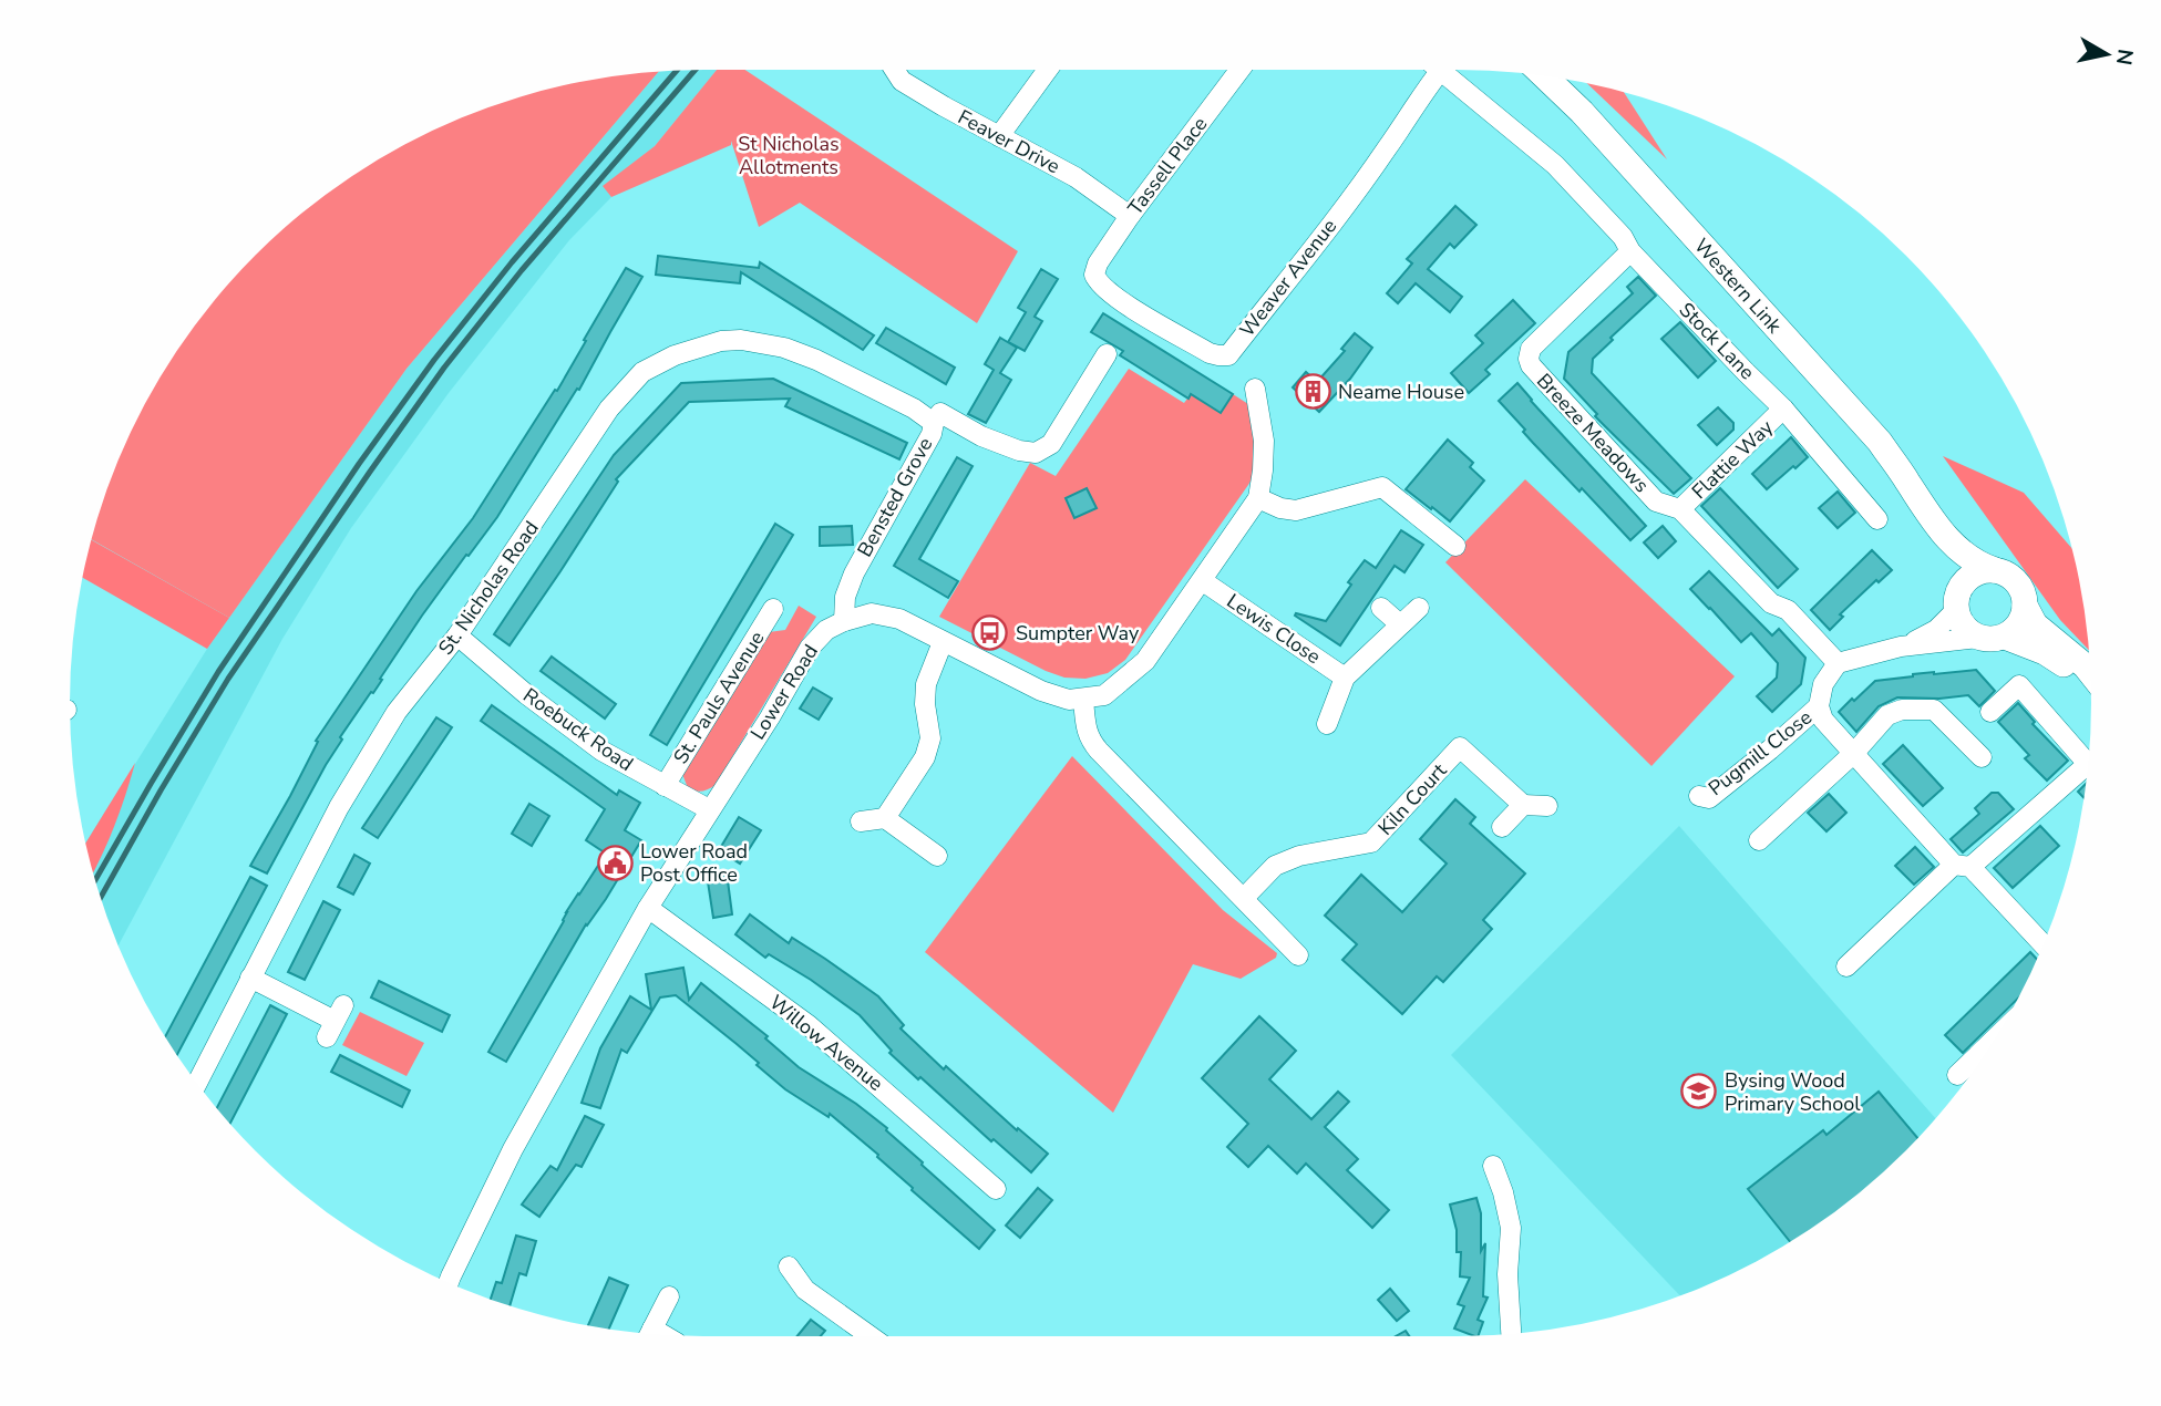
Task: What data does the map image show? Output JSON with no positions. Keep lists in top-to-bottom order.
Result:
{
  "streets": {
    "main road": ["Western Link"],
    "street": [
      "Feaver Drive",
      "Tassell Place",
      "Weaver Avenue",
      "Stock Lane",
      "Breeze Meadows",
      "Flattie Way",
      "Bensted Grove",
      "St. Nicholas Road",
      "Lewis Close",
      "Lower Road",
      "St. Pauls Avenue",
      "Roebuck Road",
      "Pugmill Close",
      "Kiln Court",
      "Willow Avenue"
    ]
  },
  "crossings": [
    ["Feaver Drive", "Tassell Place"],
    ["Tassell Place", "Weaver Avenue"],
    ["Stock Lane", "Breeze Meadows"],
    ["Stock Lane", "Flattie Way"],
    ["Breeze Meadows", "Flattie Way"],
    ["Bensted Grove", "St. Nicholas Road"],
    ["Bensted Grove", "Lower Road"],
    ["St. Nicholas Road", "Roebuck Road"],
    ["Lower Road", "Roebuck Road"],
    ["Lower Road", "Willow Avenue"],
    ["St. Pauls Avenue", "Roebuck Road"]
  ],
  "parks": ["St Nicholas Allotments"],
  "places": {
    "building": ["Neame House"],
    "bus stop": ["Sumpter Way"],
    "public building": ["Lower Road Post Office"],
    "school or university": ["Bysing Wood Primary School"]
  },
  "north": "right"
}
